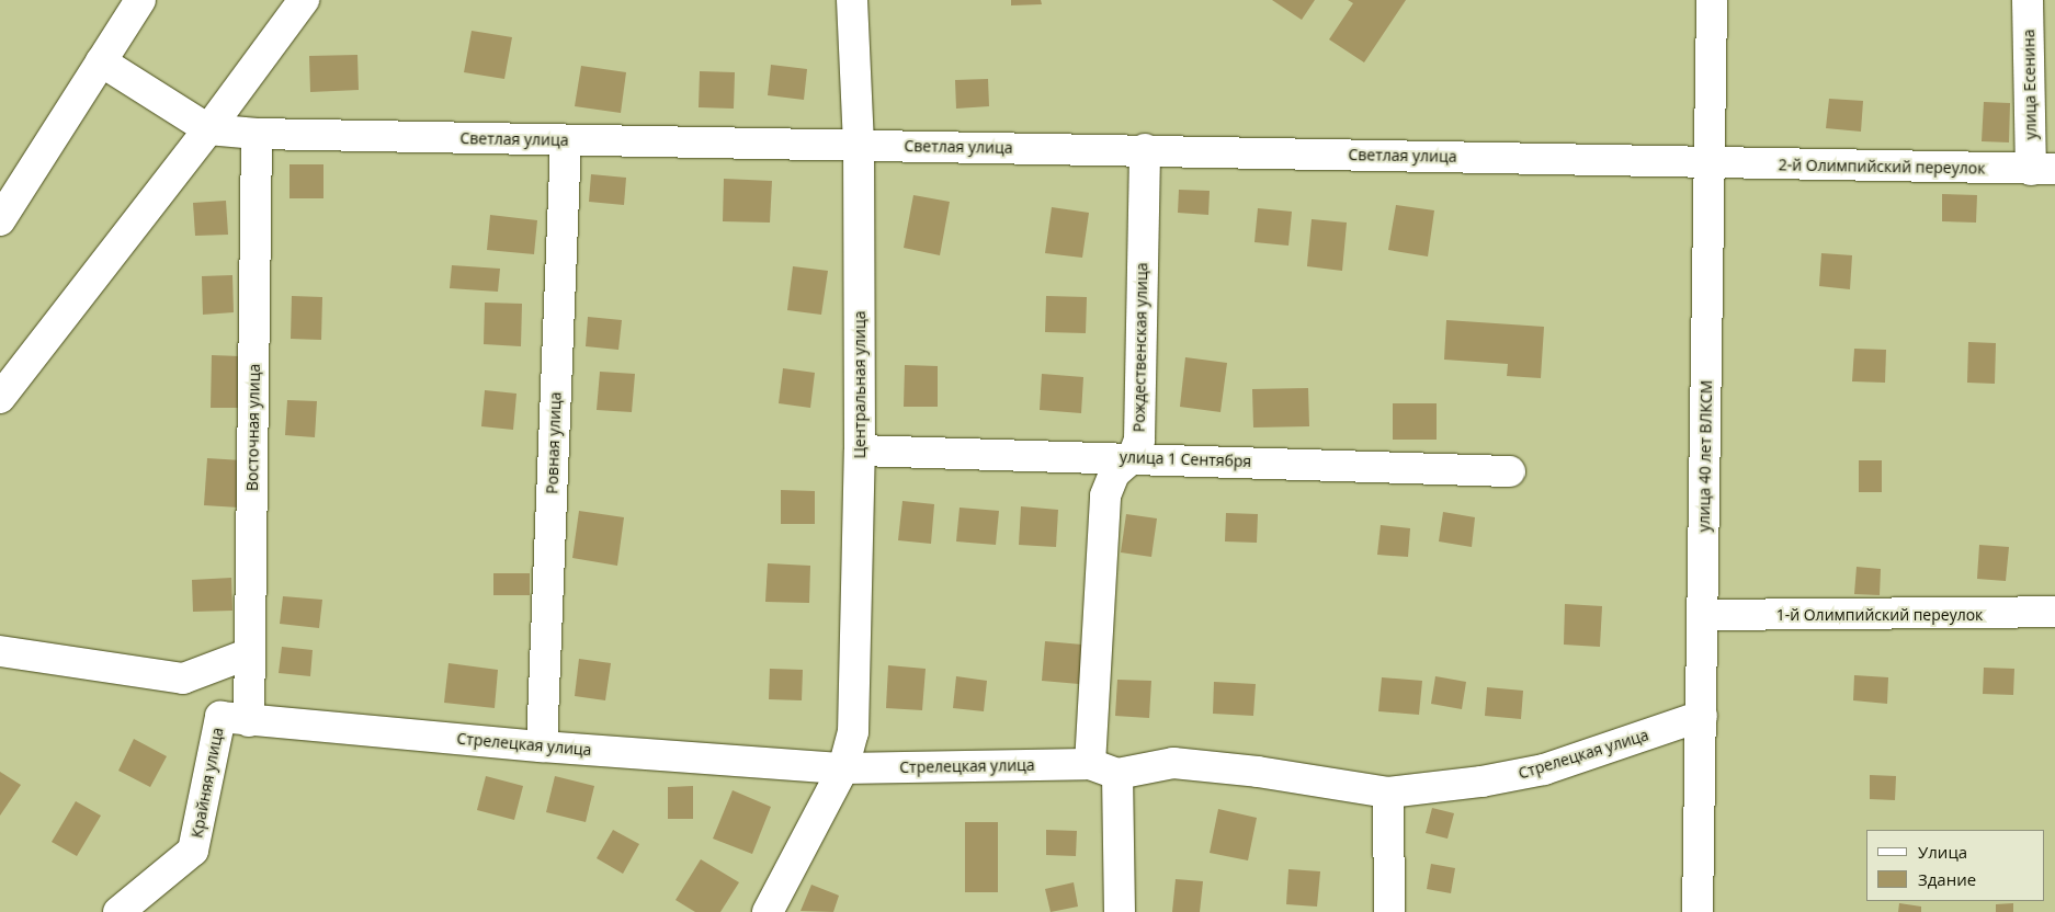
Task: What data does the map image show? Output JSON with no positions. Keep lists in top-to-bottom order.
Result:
{
  "streets": {
    "street": [
      "улица Есенина",
      "Светлая улица",
      "2-й Олимпийский переулок",
      "Рождественская улица",
      "Центральная улица",
      "Восточная улица",
      "Ровная улица",
      "улица 40 лет ВЛКСМ",
      "улица 1 Сентября",
      "1-й Олимпийский переулок",
      "Стрелецкая улица",
      "Крайняя улица"
    ]
  },
  "crossings": [
    ["улица Есенина", "2-й Олимпийский переулок"],
    ["Светлая улица", "2-й Олимпийский переулок"],
    ["Светлая улица", "Рождественская улица"],
    ["Светлая улица", "Центральная улица"],
    ["Светлая улица", "Восточная улица"],
    ["Светлая улица", "Ровная улица"],
    ["Светлая улица", "улица 40 лет ВЛКСМ"],
    ["2-й Олимпийский переулок", "улица 40 лет ВЛКСМ"],
    ["Рождественская улица", "улица 1 Сентября"],
    ["Центральная улица", "улица 1 Сентября"],
    ["Центральная улица", "Стрелецкая улица"],
    ["Восточная улица", "Стрелецкая улица"],
    ["Ровная улица", "Стрелецкая улица"],
    ["улица 40 лет ВЛКСМ", "1-й Олимпийский переулок"],
    ["улица 40 лет ВЛКСМ", "Стрелецкая улица"],
    ["Стрелецкая улица", "Крайняя улица"]
  ],
  "legend": ["Улица", "Здание"]
}
